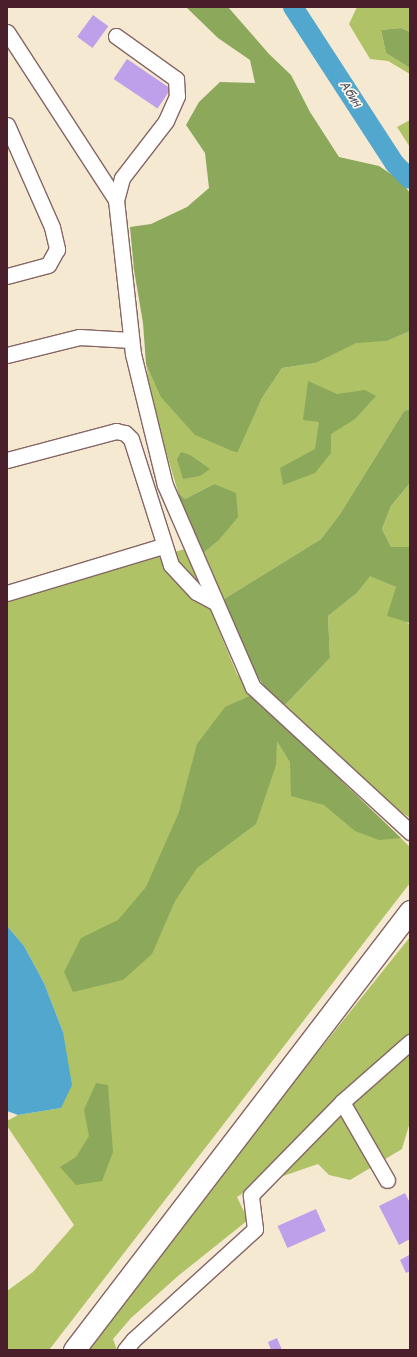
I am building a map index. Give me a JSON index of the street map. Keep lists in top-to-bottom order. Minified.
{"water":["Абин"]}
